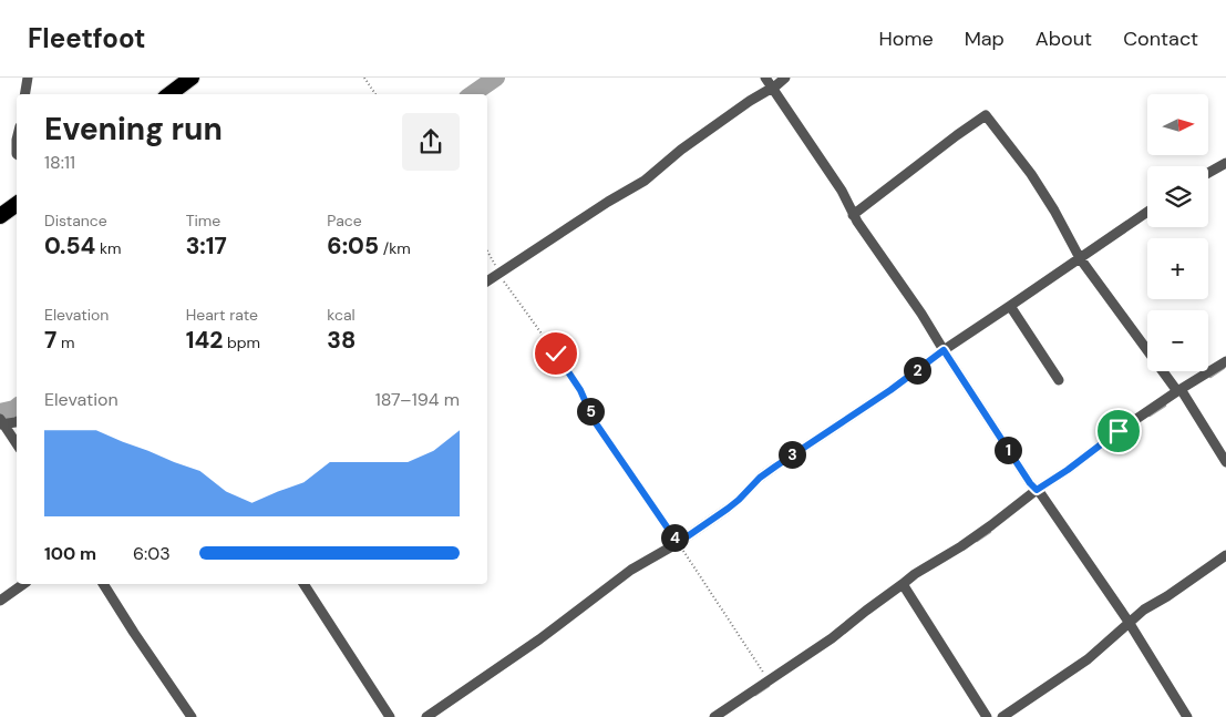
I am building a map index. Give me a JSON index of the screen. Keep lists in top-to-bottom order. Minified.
{"north":"right","page":{"header":"Fleetfoot","nav":["Home","Map","About","Contact"],"map_buttons":["+","−"],"heading":["Evening run","18:11"],"stats":[["Distance","0.54 km"],["Time","3:17"],["Pace","6:05 /km"],["Elevation","7 m"],["Heart rate","142 bpm"],["kcal","38"]],"pins":["2","5","1","3","4"],"chart":["Elevation","187–194 m"],"list":[{"name":"100 m","note":"6:03"}]}}
